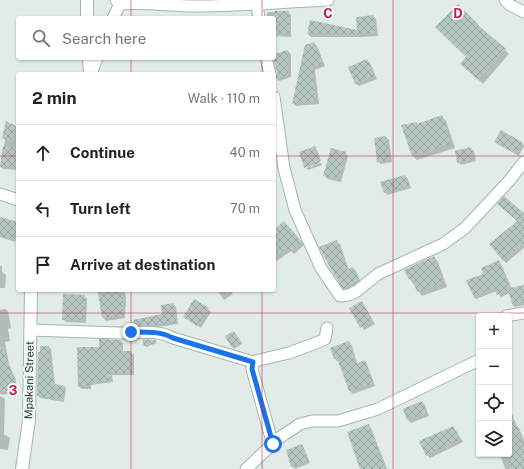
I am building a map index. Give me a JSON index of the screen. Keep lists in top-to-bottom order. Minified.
{"streets":{"street":["Mpakani Street"]},"page":{"search":"Search here","heading":["2 min","Walk · 110 m"],"list":[["Continue","40 m"],["Turn left","70 m"],"Arrive at destination"],"map_buttons":["+","−"]},"grid":{"columns":["C","D"],"rows":["3"]}}
